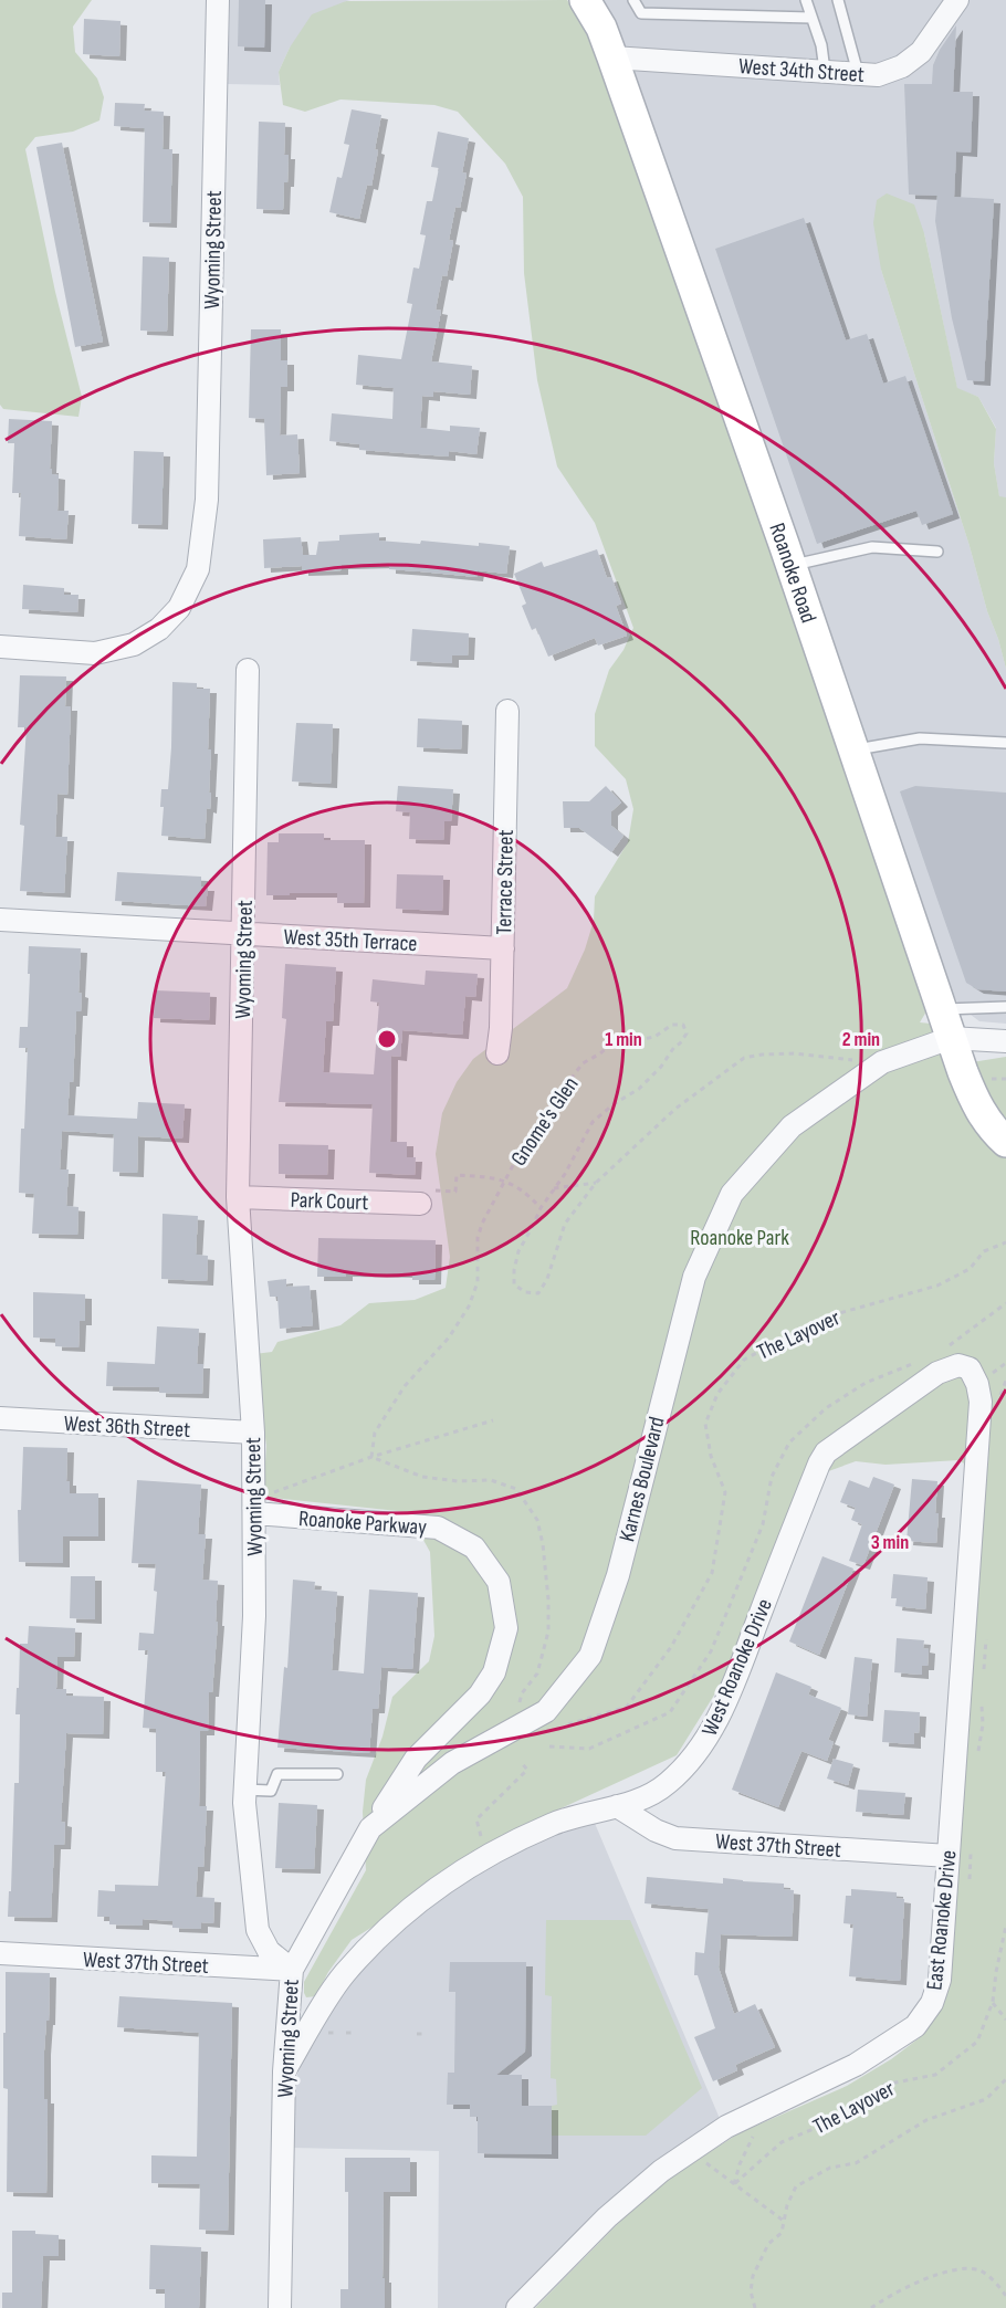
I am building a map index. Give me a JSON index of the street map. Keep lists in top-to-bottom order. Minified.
{"streets":{"street":["West 34th Street","Wyoming Street","Roanoke Road","Terrace Street","West 35th Terrace","Park Court","West 36th Street","Karnes Boulevard","Roanoke Parkway","West Roanoke Drive","West 37th Street","East Roanoke Drive"],"path":["Gnome's Glen","The Layover"]},"crossings":[["West 34th Street","Roanoke Road"],["Wyoming Street","West 35th Terrace"],["Wyoming Street","Park Court"],["Wyoming Street","West 36th Street"],["Wyoming Street","Karnes Boulevard"],["Wyoming Street","Roanoke Parkway"],["Wyoming Street","West Roanoke Drive"],["Wyoming Street","West 37th Street"],["Roanoke Road","Karnes Boulevard"],["Terrace Street","West 35th Terrace"],["Gnome's Glen","Karnes Boulevard"],["Karnes Boulevard","Roanoke Parkway"],["Karnes Boulevard","West 37th Street"],["West Roanoke Drive","West 37th Street"],["West Roanoke Drive","East Roanoke Drive"],["West 37th Street","East Roanoke Drive"]],"parks":["Roanoke Park"],"rings":["1 min","2 min","3 min"]}
